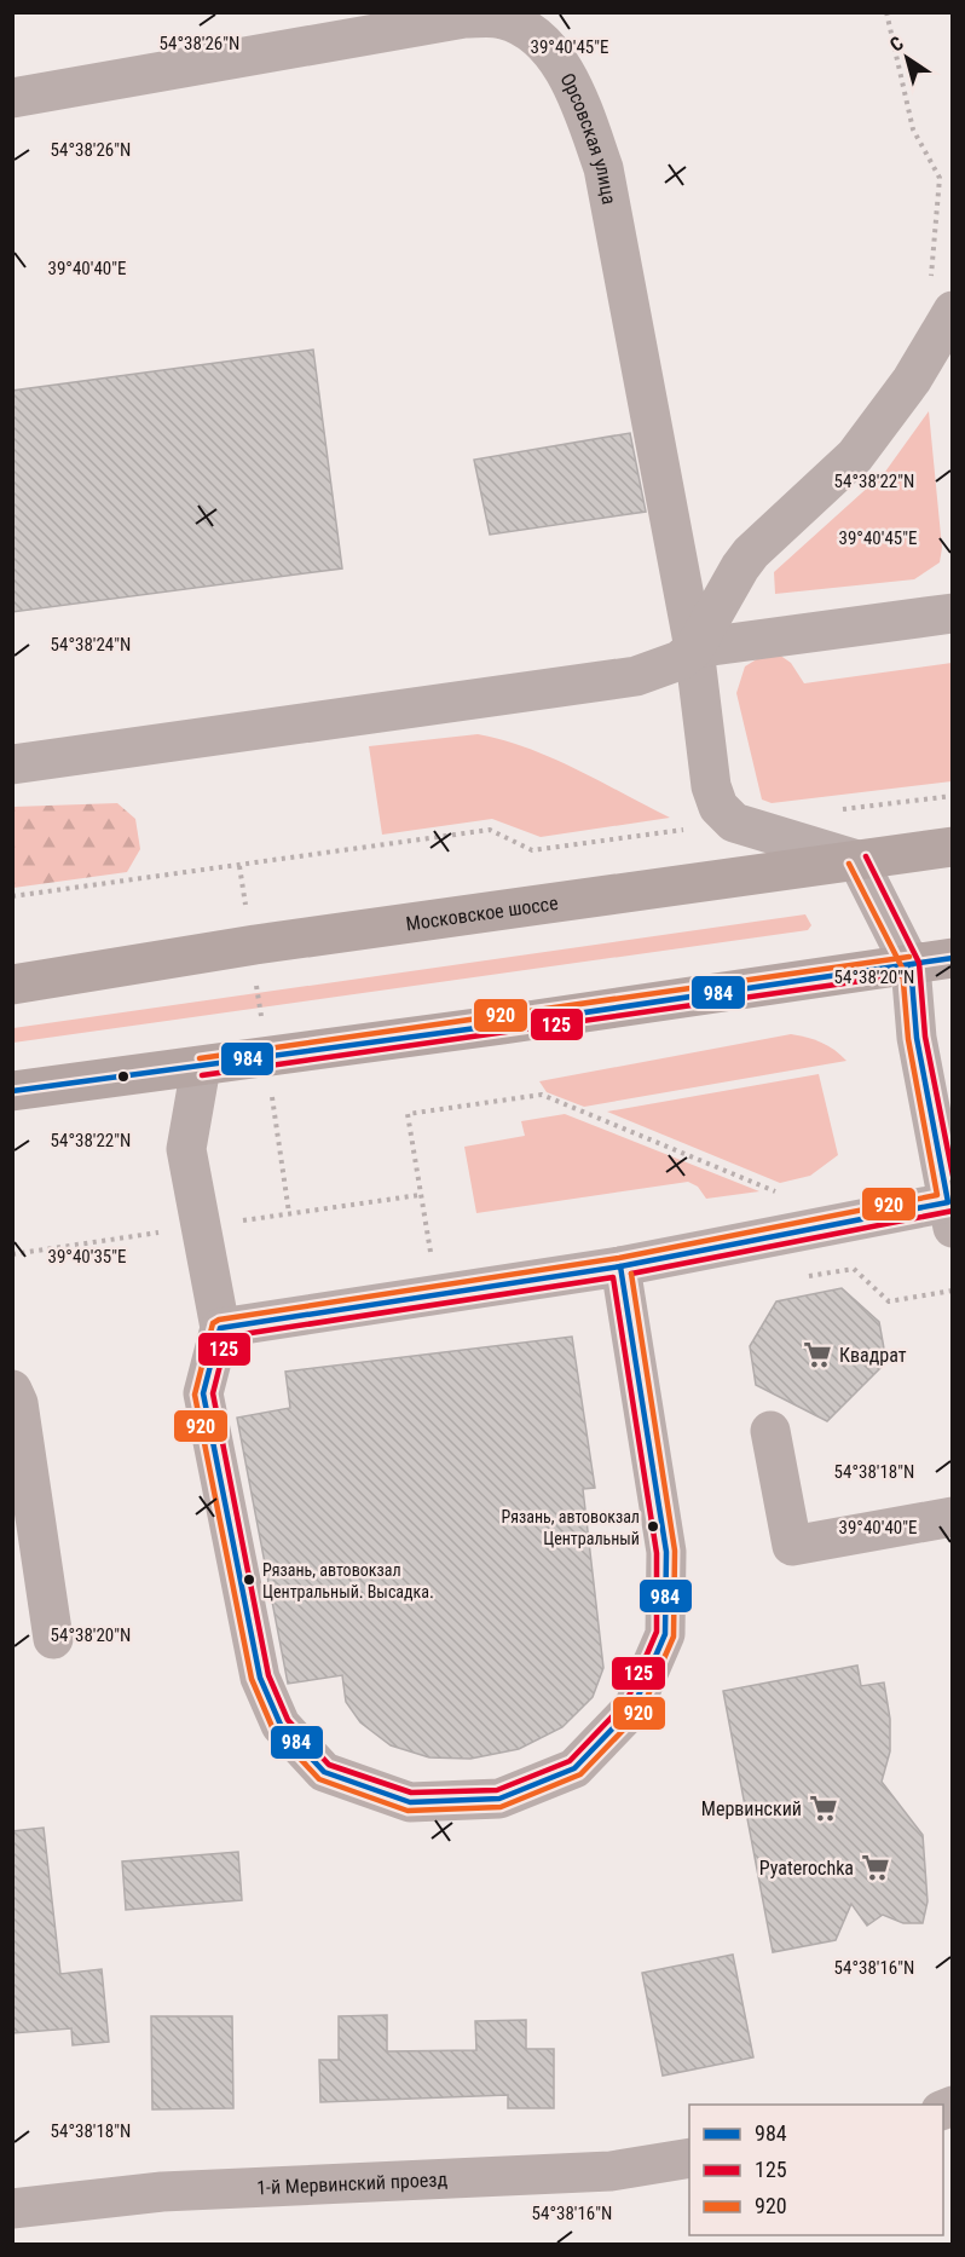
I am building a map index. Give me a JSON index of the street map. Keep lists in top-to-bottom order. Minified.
{"streets":{"main road":["Московское шоссе"],"street":["Орсовская улица","1-й Мервинский проезд"]},"places":{"supermarket":["Квадрат","Мервинский","Pyaterochka"],"other":["Рязань, автовокзал Центральный","Рязань, автовокзал Центральный. Высадка."]},"lines":["transit line 125","transit line 920","transit line 984"],"legend":["984","125","920"],"north":"top left","coordinates":["54°38'26\"N","39°40'45\"E","39°40'40\"E","54°38'22\"N","54°38'24\"N","54°38'20\"N","39°40'35\"E","54°38'18\"N","54°38'16\"N"]}
